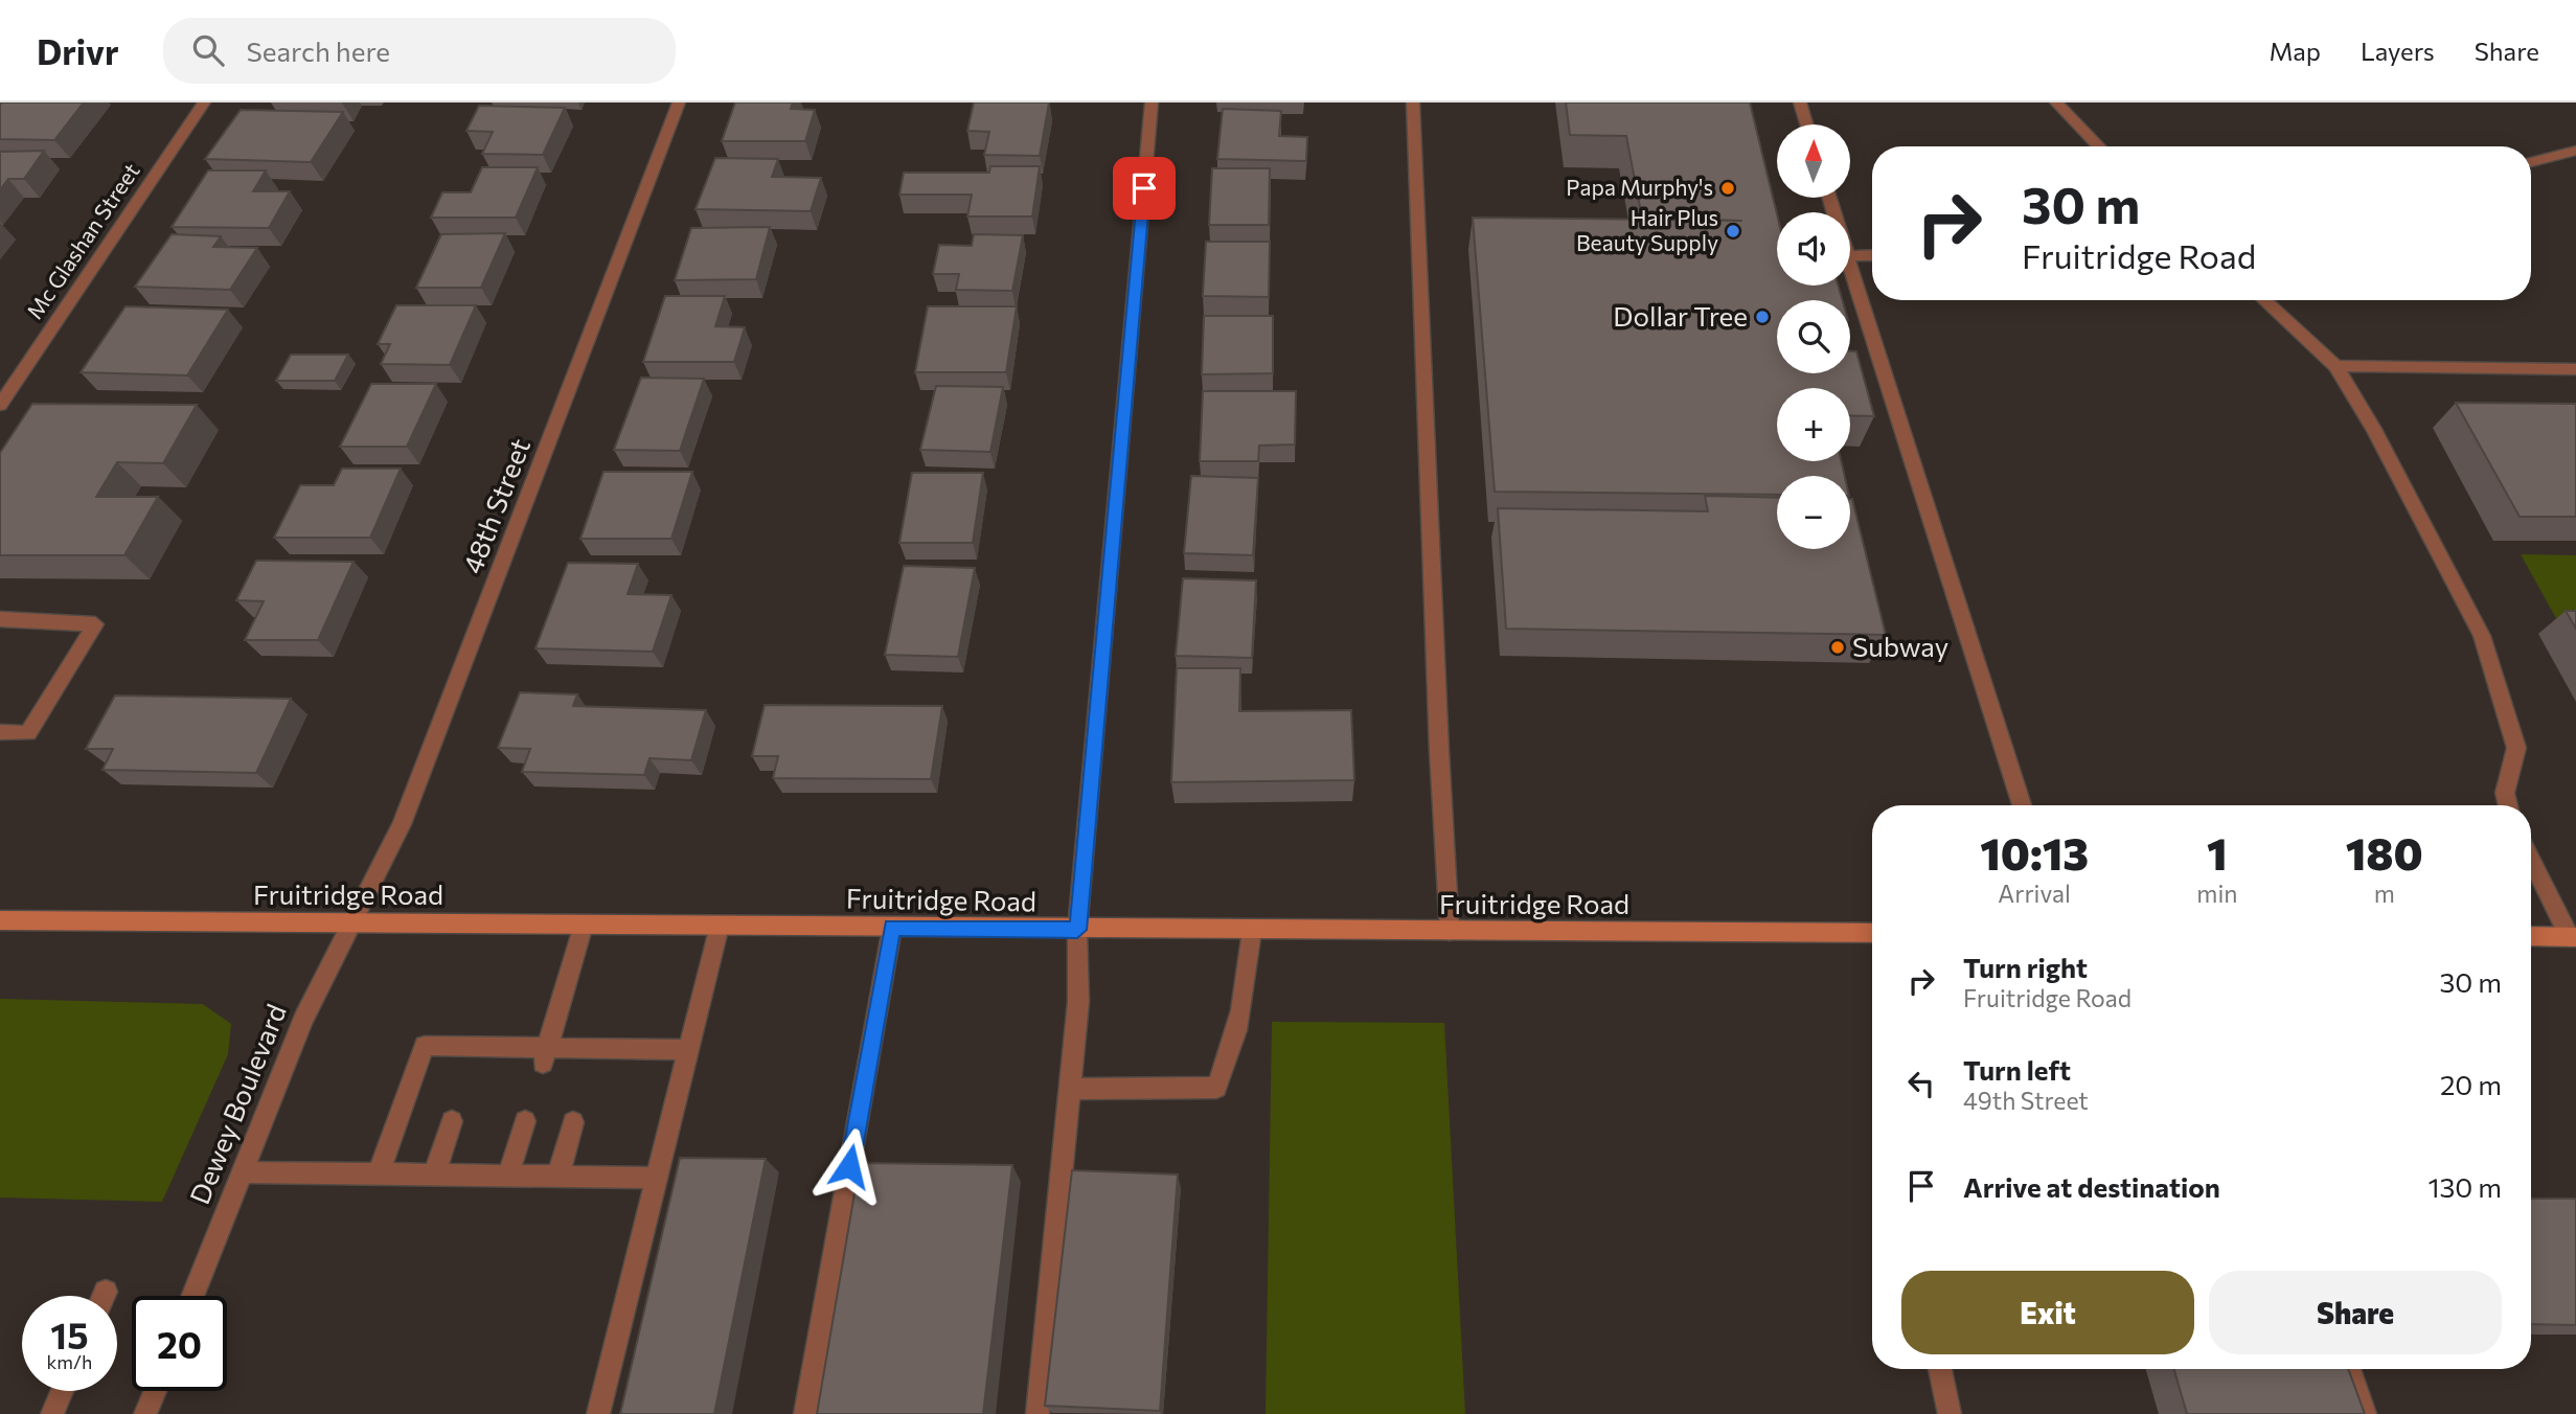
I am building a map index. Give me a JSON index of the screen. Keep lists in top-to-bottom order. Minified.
{"streets":{"main road":["Fruitridge Road"],"street":["Mc Glashan Street","48th Street","Dewey Boulevard"]},"crossings":[["48th Street","Fruitridge Road"],["48th Street","Dewey Boulevard"],["Fruitridge Road","Dewey Boulevard"]],"places":["Papa Murphy's","Hair Plus Beauty Supply","Dollar Tree","Subway"],"north":"top","page":{"header":"Drivr","search":"Search here","nav":["Map","Layers","Share"],"map_buttons":["+","−"],"turn":["30 m","Fruitridge Road"],"eta":["10:13","Arrival","1","min","180","m"],"list":[{"name":"Turn right","note":"Fruitridge Road","value":"30 m"},{"name":"Turn left","note":"49th Street","value":"20 m"},{"name":"Arrive at destination","value":"130 m"}],"buttons":["Exit","Share"],"speed":"15 km/h","limit":"20"}}
